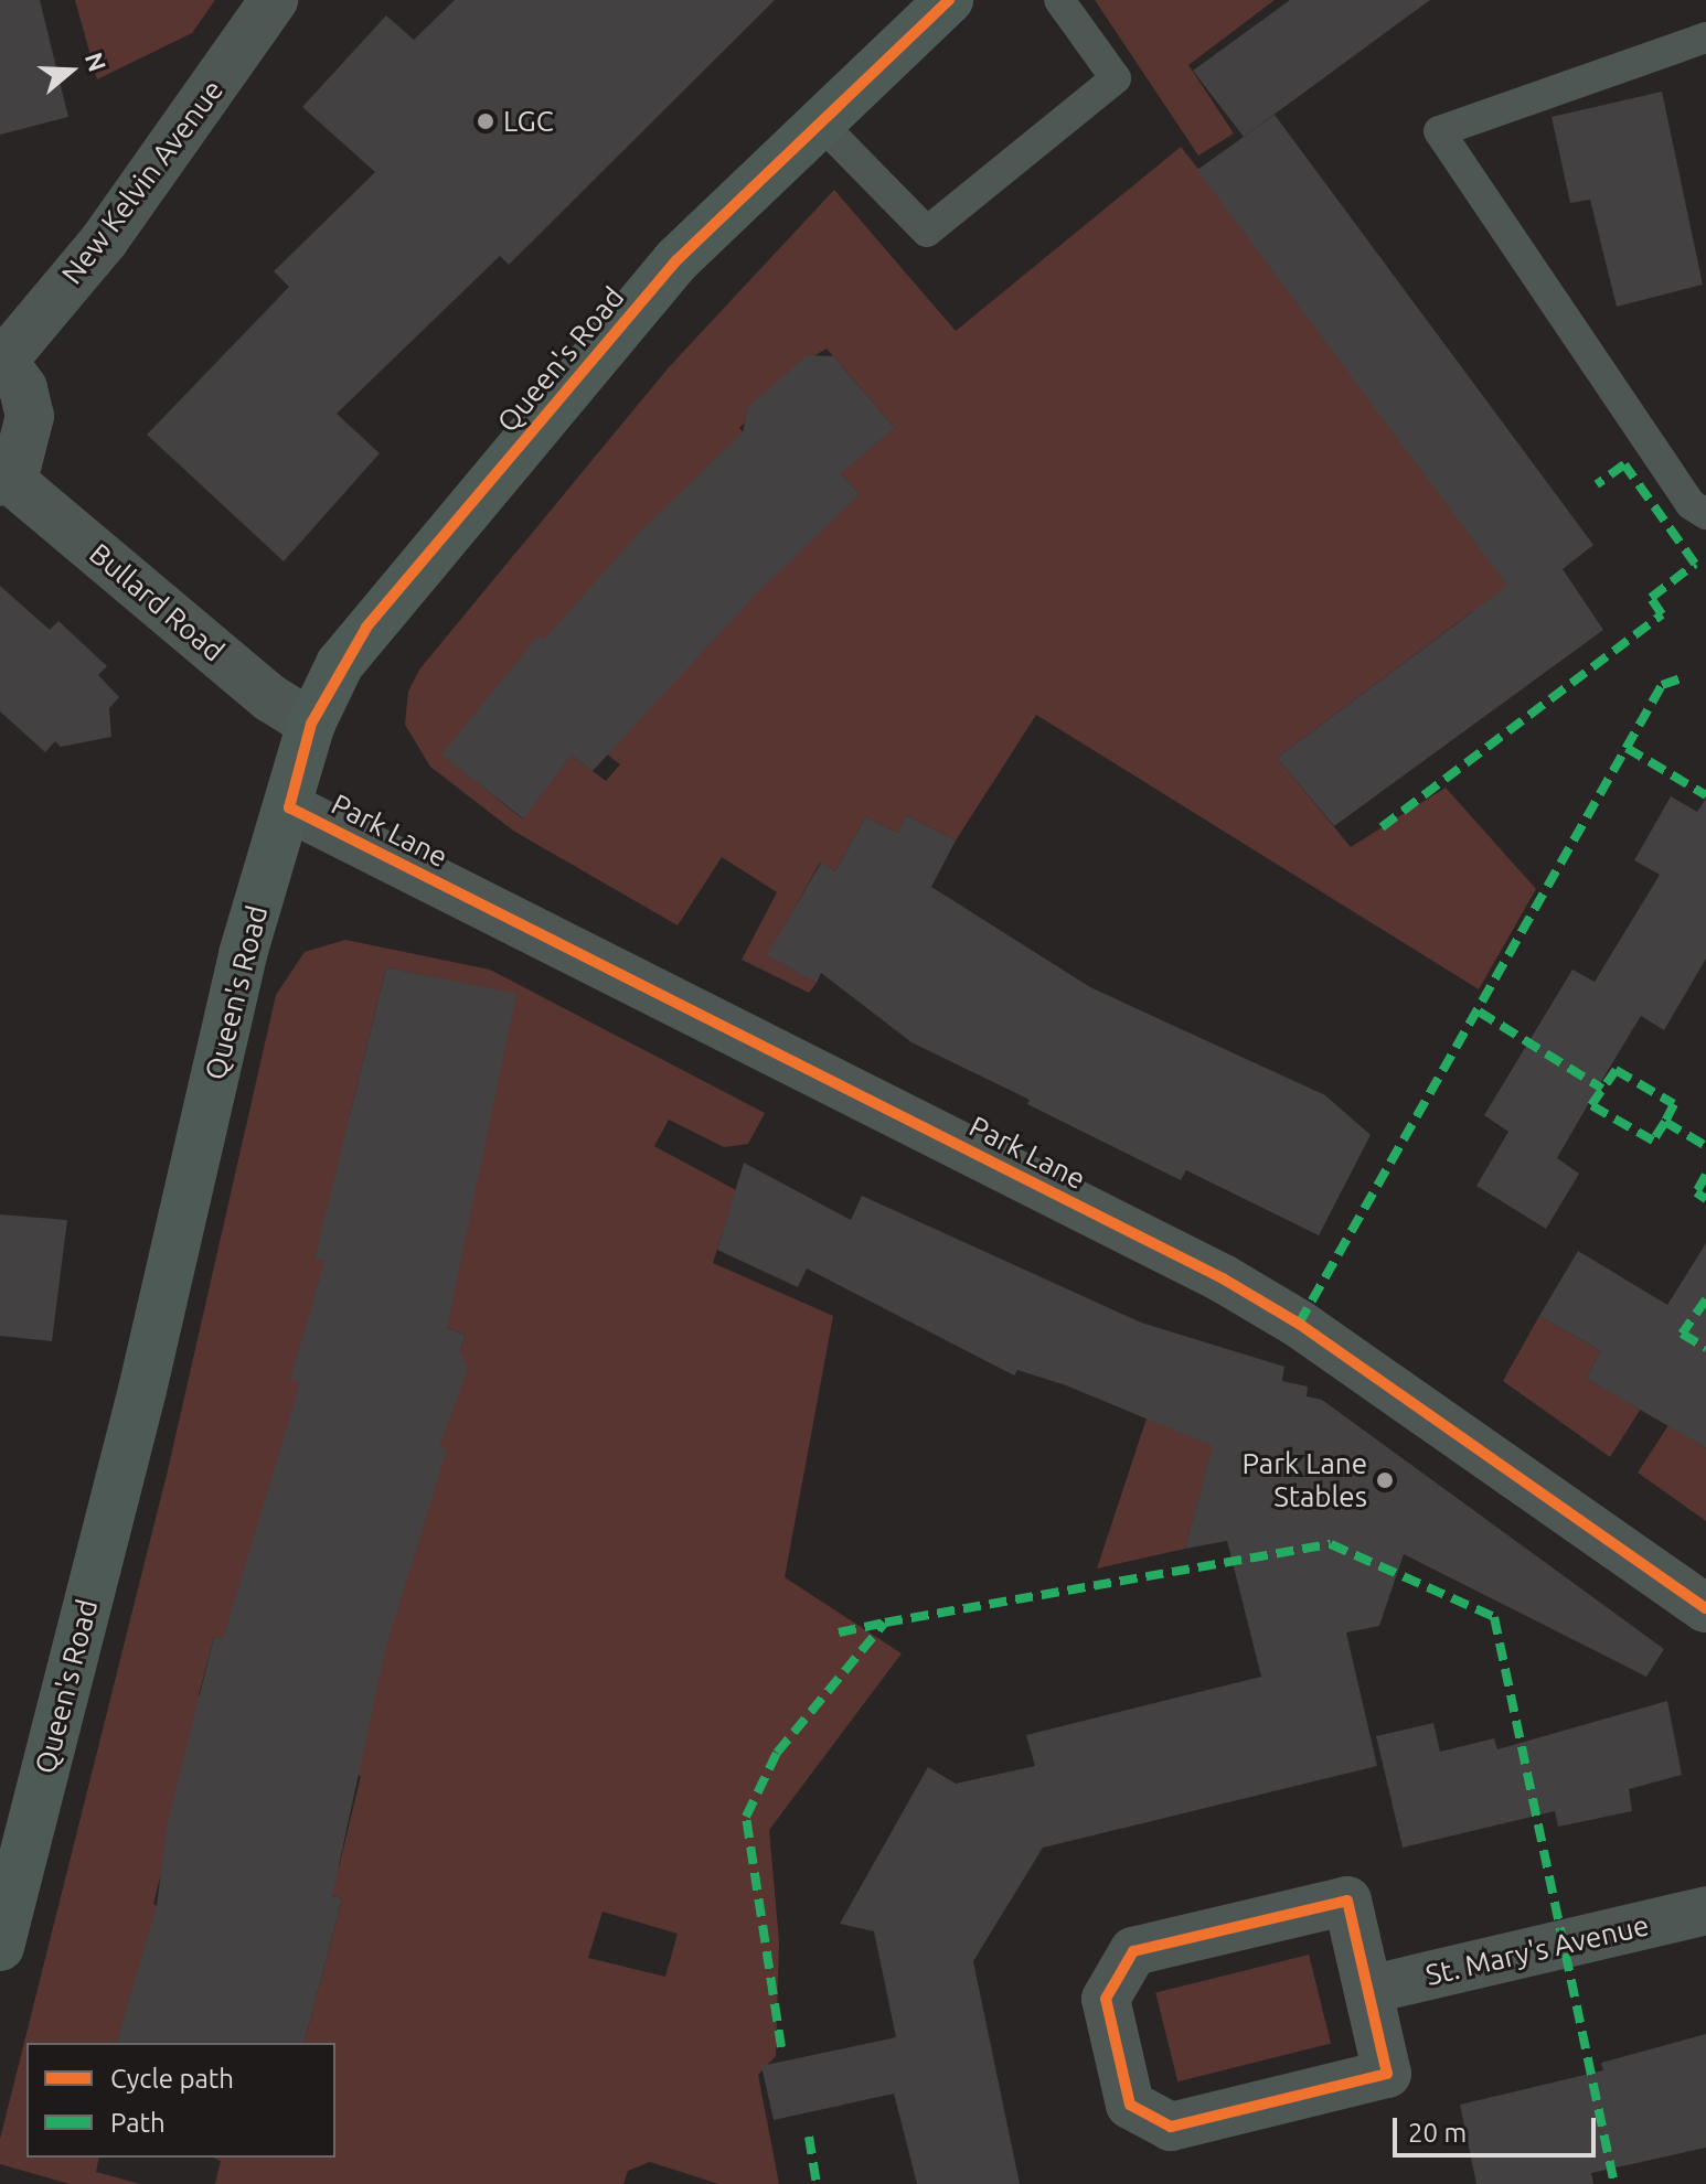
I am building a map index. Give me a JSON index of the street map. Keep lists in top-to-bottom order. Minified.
{"streets":{"main road":["Queen's Road"],"street":["New Kelvin Avenue","Bullard Road","Park Lane","St. Mary's Avenue"]},"crossings":[["Queen's Road","Bullard Road"],["Queen's Road","Park Lane"]],"places":["LGC","Park Lane Stables"],"legend":["Cycle path","Path"],"scale_bar":"20 m","north":"right"}
